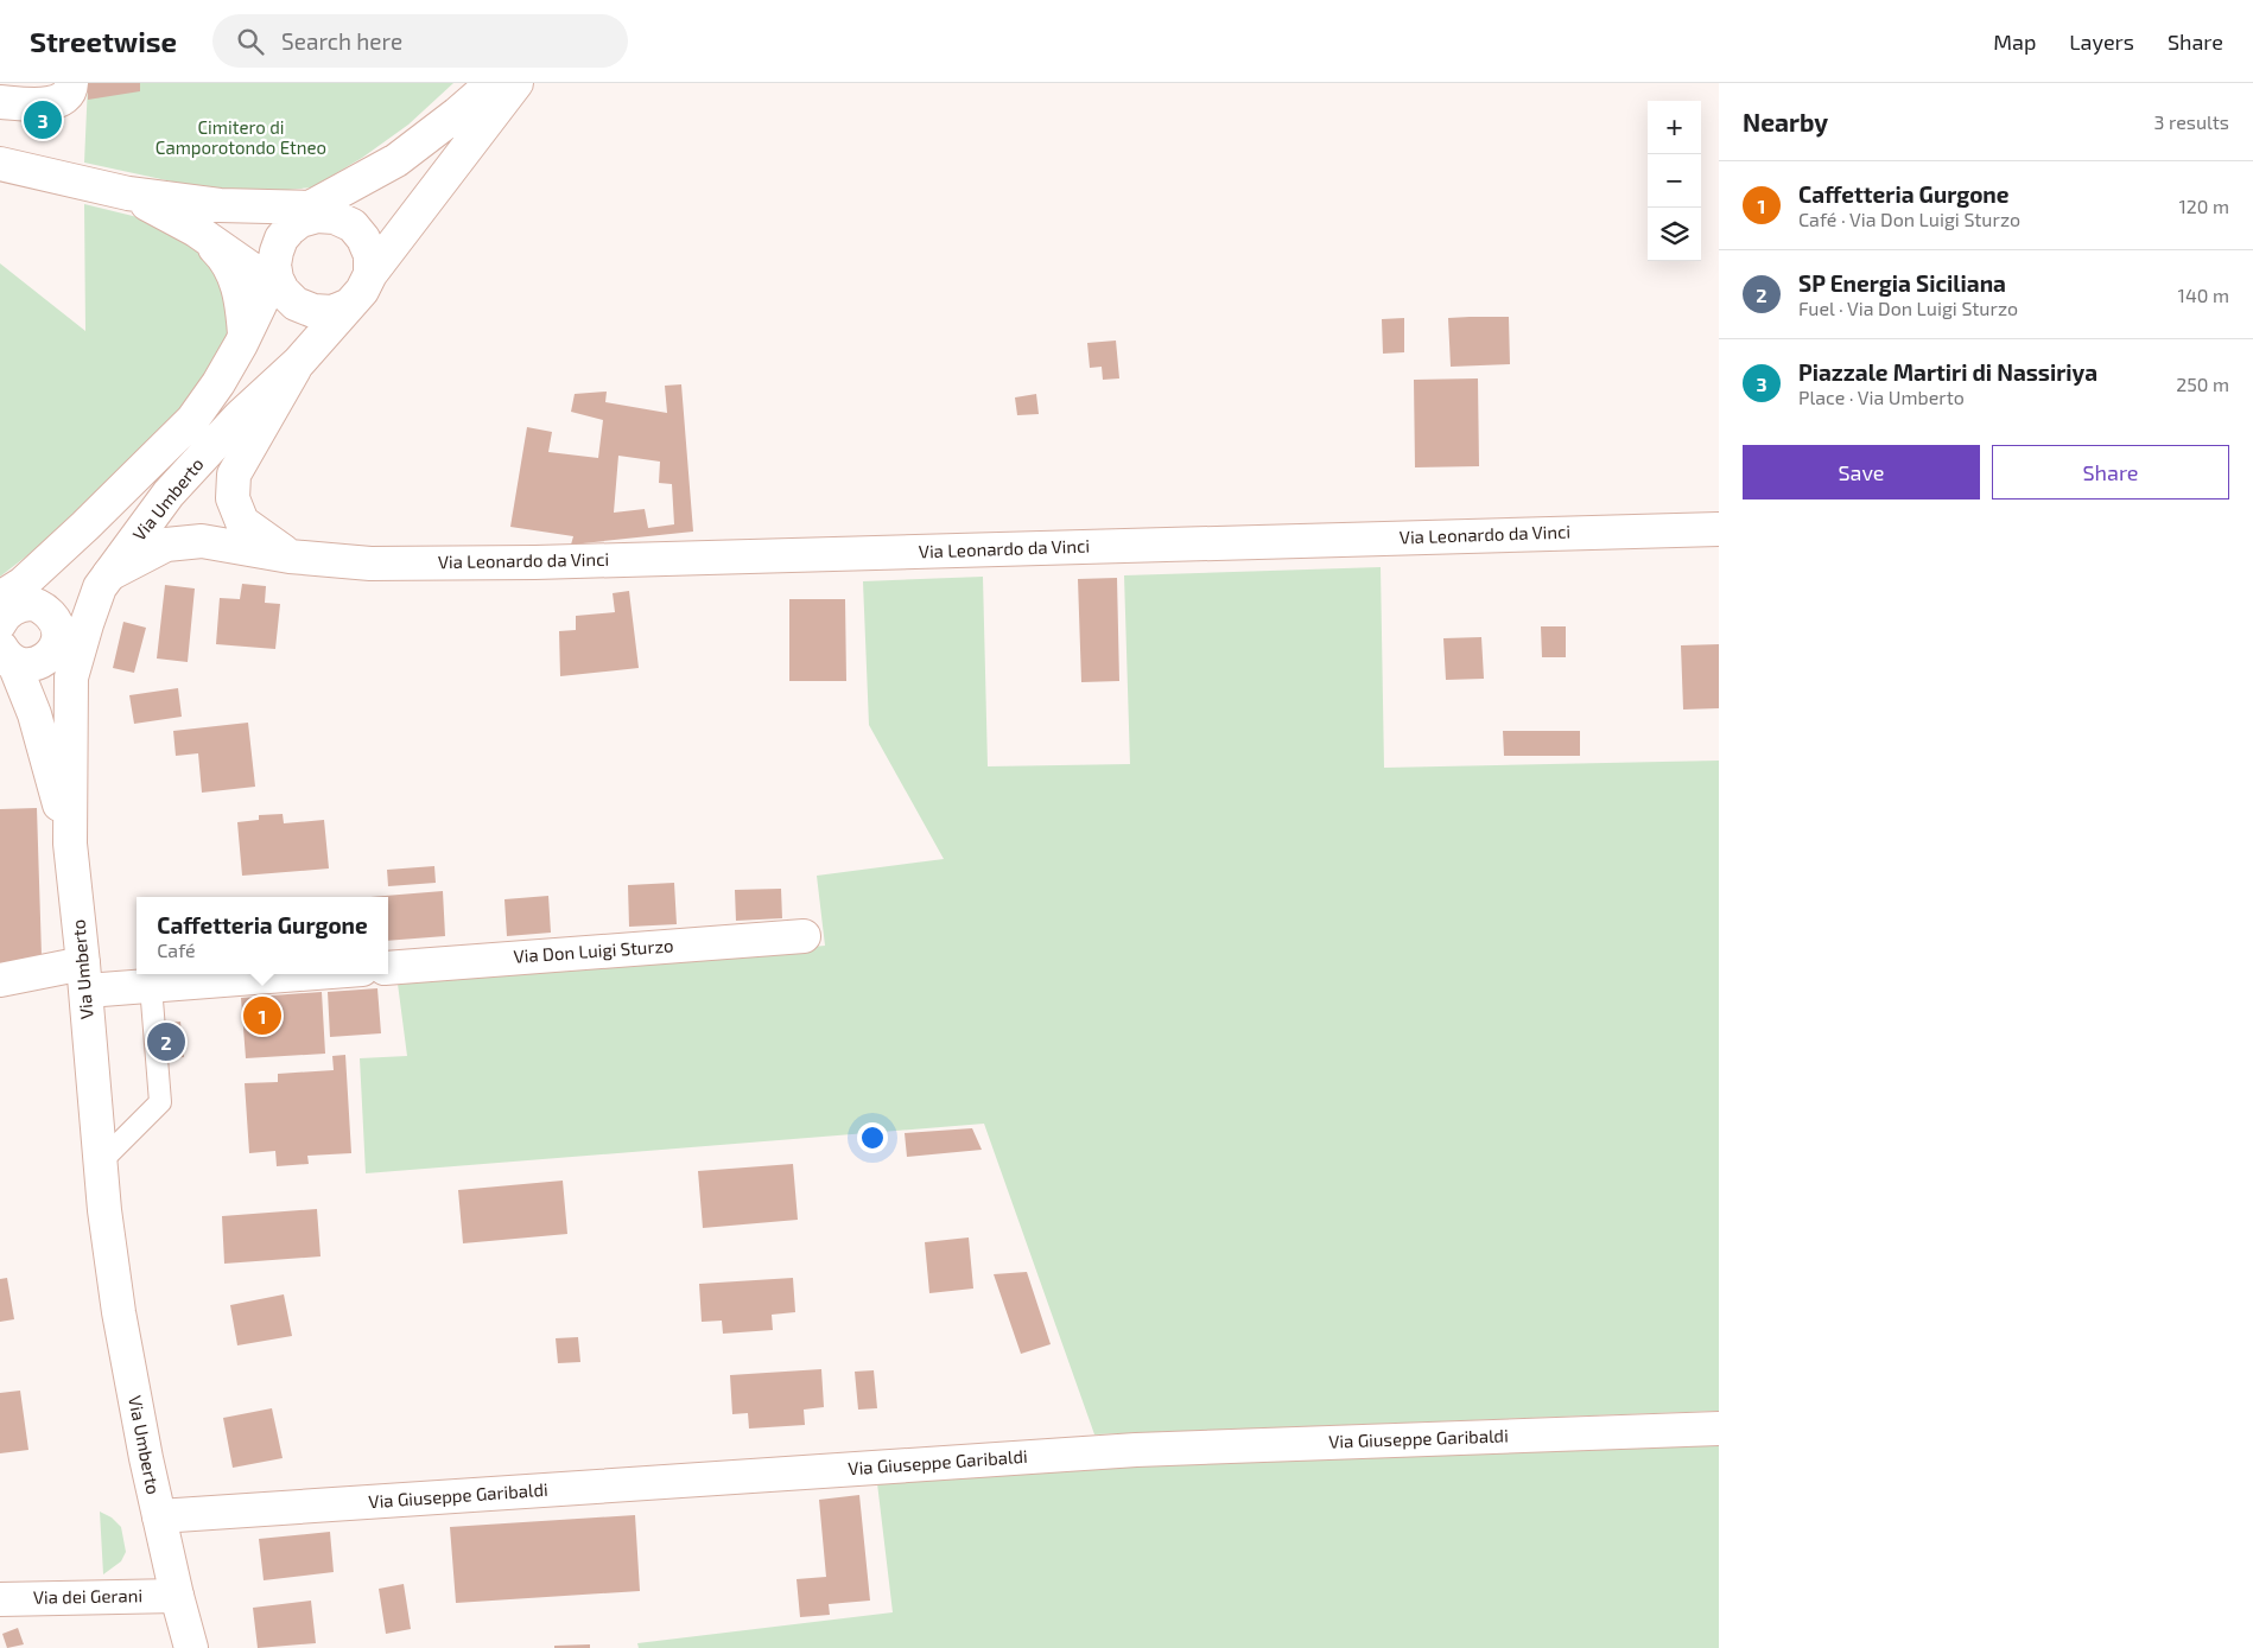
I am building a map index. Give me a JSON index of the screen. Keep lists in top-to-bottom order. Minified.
{"streets":{"street":["Via Umberto","Via Leonardo da Vinci","Via Don Luigi Sturzo","Via Giuseppe Garibaldi","Via dei Gerani"]},"crossings":[["Via Umberto","Via Leonardo da Vinci"],["Via Umberto","Via Giuseppe Garibaldi"],["Via Umberto","Via dei Gerani"]],"parks":["Cimitero di Camporotondo Etneo"],"page":{"header":"Streetwise","search":"Search here","nav":["Map","Layers","Share"],"heading":["Nearby","3 results"],"pins":["3","1","2"],"map_buttons":["+","−"],"list":[{"mark":"1","name":"Caffetteria Gurgone","note":"Café · Via Don Luigi Sturzo","value":"120 m"},{"mark":"2","name":"SP Energia Siciliana","note":"Fuel · Via Don Luigi Sturzo","value":"140 m"},{"mark":"3","name":"Piazzale Martiri di Nassiriya","note":"Place · Via Umberto","value":"250 m"}],"buttons":["Save","Share"],"popup":["Caffetteria Gurgone","Café"]}}
